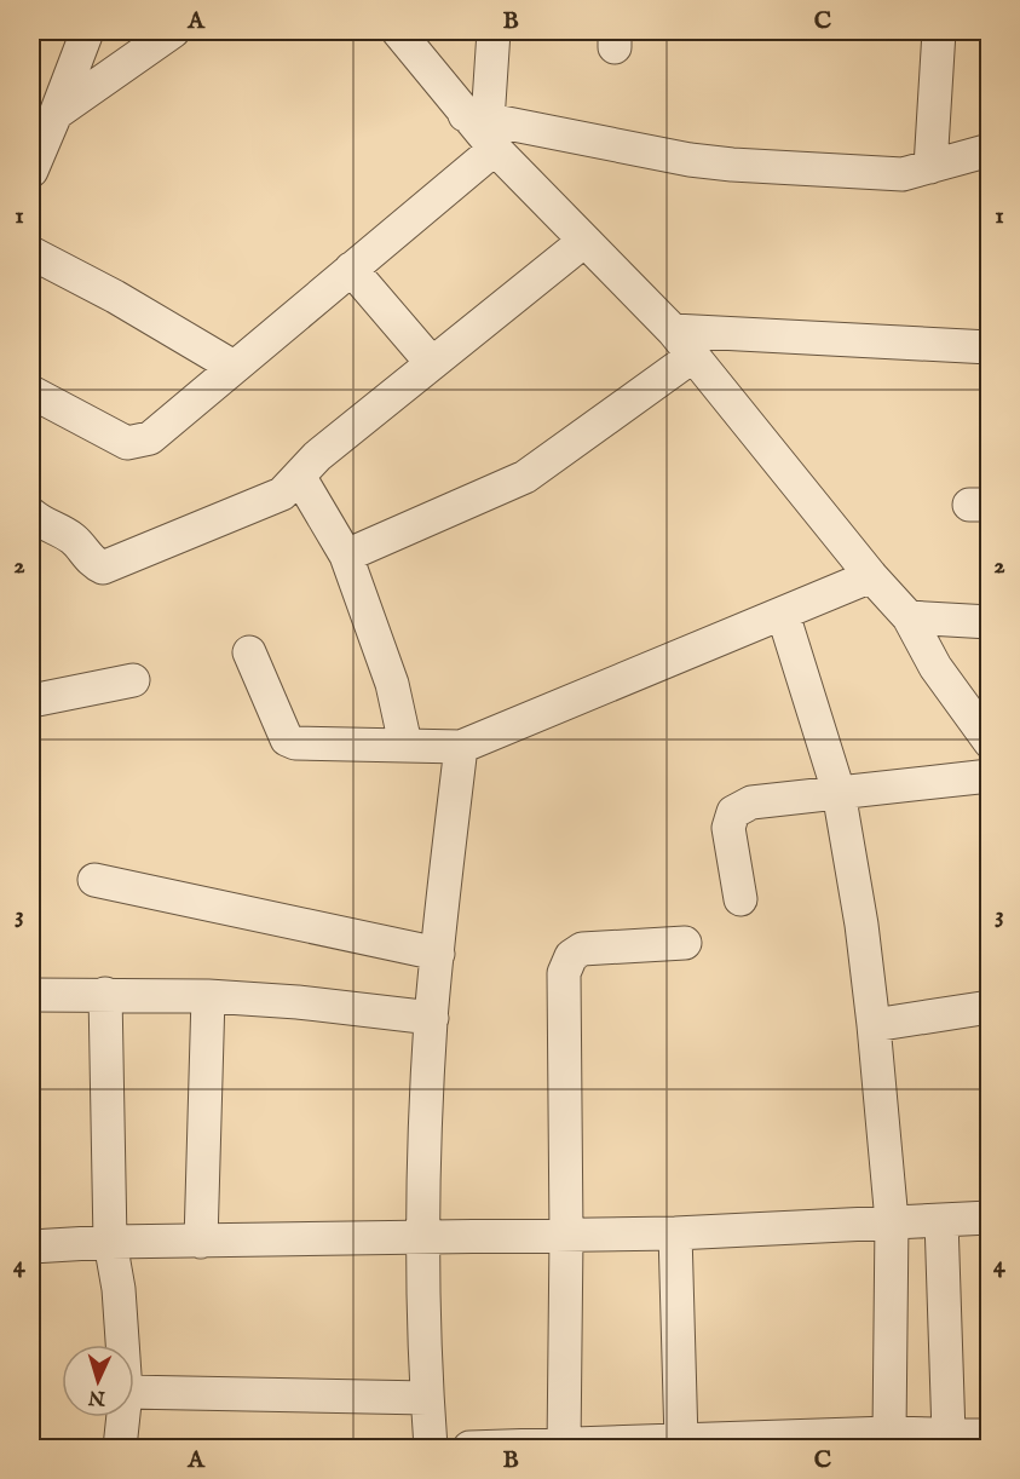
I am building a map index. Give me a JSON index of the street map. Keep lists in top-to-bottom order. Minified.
{"north":"bottom","grid":{"columns":["A","B","C"],"rows":["1","2","3","4"]}}
